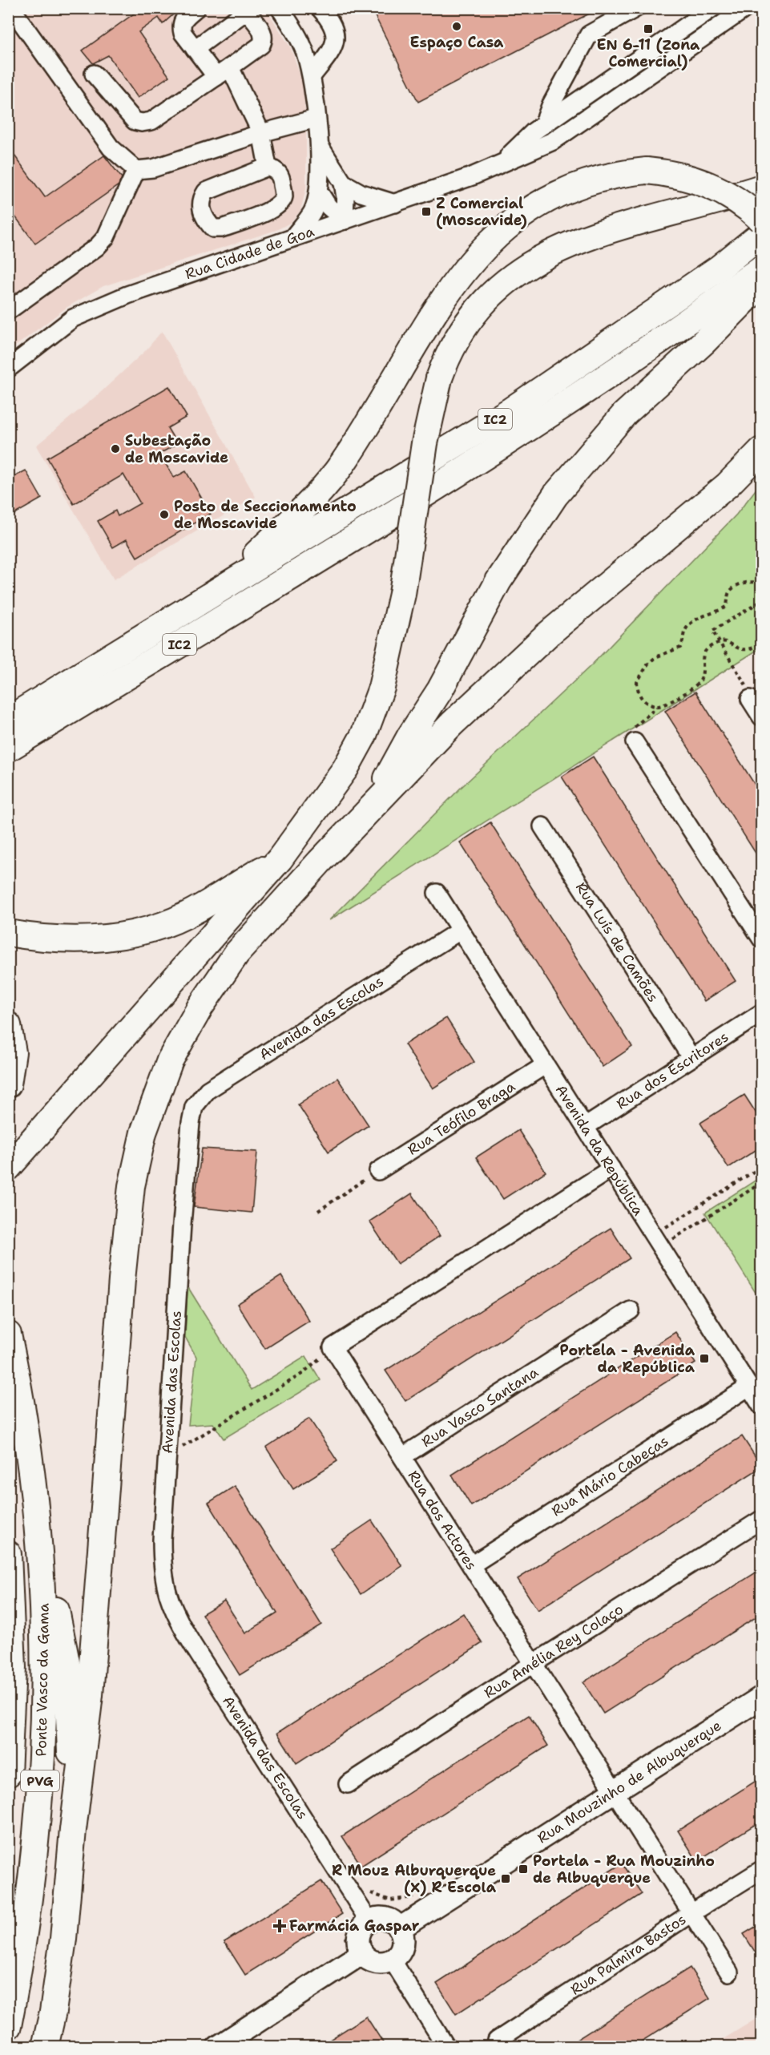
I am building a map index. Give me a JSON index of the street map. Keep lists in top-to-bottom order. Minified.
{"streets":{"highway":["IC2","Ponte Vasco da Gama","PVG"],"main road":["Rua Mouzinho de Albuquerque"],"street":["Rua Cidade de Goa","Rua Luís de Camões","Avenida das Escolas","Rua dos Escritores","Rua Teófilo Braga","Avenida da República","Rua Vasco Santana","Rua Mário Cabeças","Rua dos Actores","Rua Amélia Rey Colaço","Rua Palmira Bastos"]},"crossings":[["Rua Luís de Camões","Rua dos Escritores"],["Avenida das Escolas","Avenida da República"],["Avenida das Escolas","Rua Mouzinho de Albuquerque"],["Rua dos Escritores","Avenida da República"],["Rua Teófilo Braga","Avenida da República"],["Avenida da República","Rua Mário Cabeças"],["Rua Vasco Santana","Rua dos Actores"],["Rua Mário Cabeças","Rua dos Actores"],["Rua dos Actores","Rua Amélia Rey Colaço"],["Rua dos Actores","Rua Mouzinho de Albuquerque"],["Rua dos Actores","Rua Palmira Bastos"]],"places":{"other":["Espaço Casa","Subestação de Moscavide","Posto de Seccionamento de Moscavide"],"transit":["EN 6-11 (Zona Comercial)","Z Comercial (Moscavide)","Portela - Avenida da República","Portela - Rua Mouzinho de Albuquerque","R Mouz Alburquerque (X) R Escola"],"health":["Farmácia Gaspar"]}}
